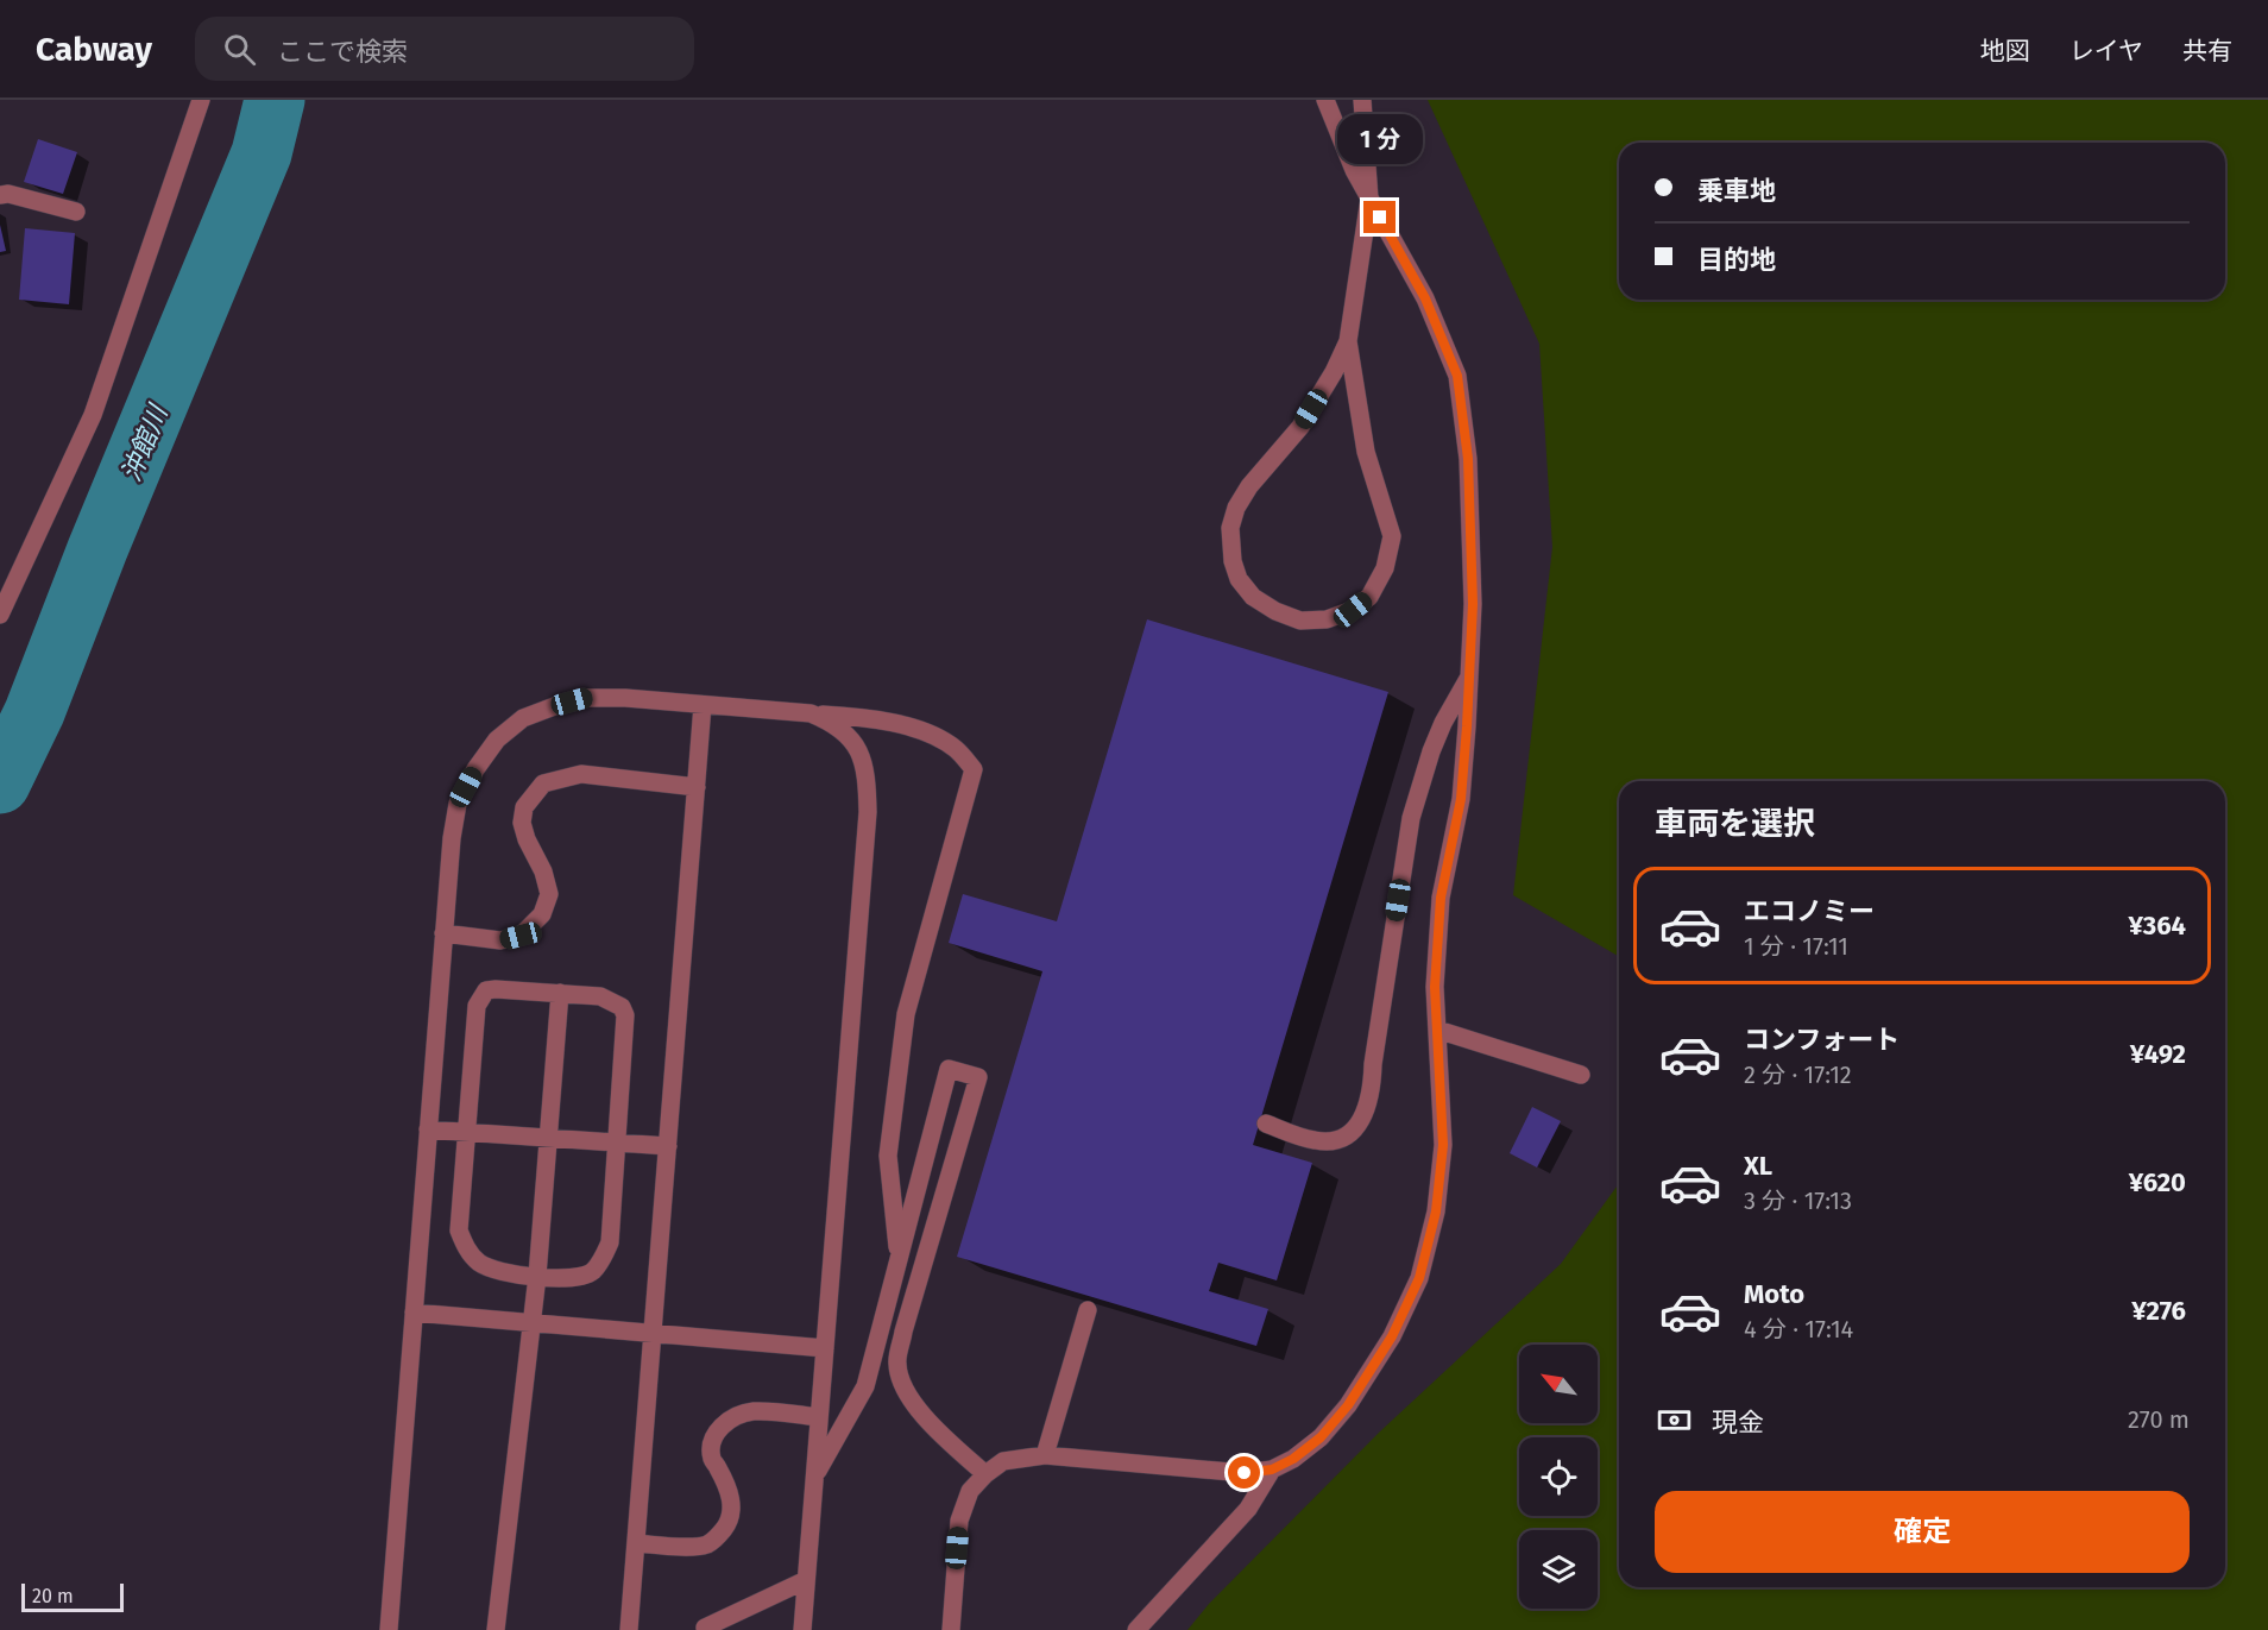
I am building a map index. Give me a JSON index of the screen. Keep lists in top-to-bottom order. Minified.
{"water":["沖館川"],"scale_bar":"20 m","north":"top left","page":{"header":"Cabway","search":"ここで検索","nav":["地図","レイヤ","共有"],"bubble":"1 分","banner":["乗車地","目的地"],"heading":"車両を選択","list":[{"name":"エコノミー","note":"1 分 · 17:11","value":"¥364"},{"name":"コンフォート","note":"2 分 · 17:12","value":"¥492"},{"name":"XL","note":"3 分 · 17:13","value":"¥620"},{"name":"Moto","note":"4 分 · 17:14","value":"¥276"}],"pay":["現金","270 m"],"buttons":"確定","scale":"20 m"}}
